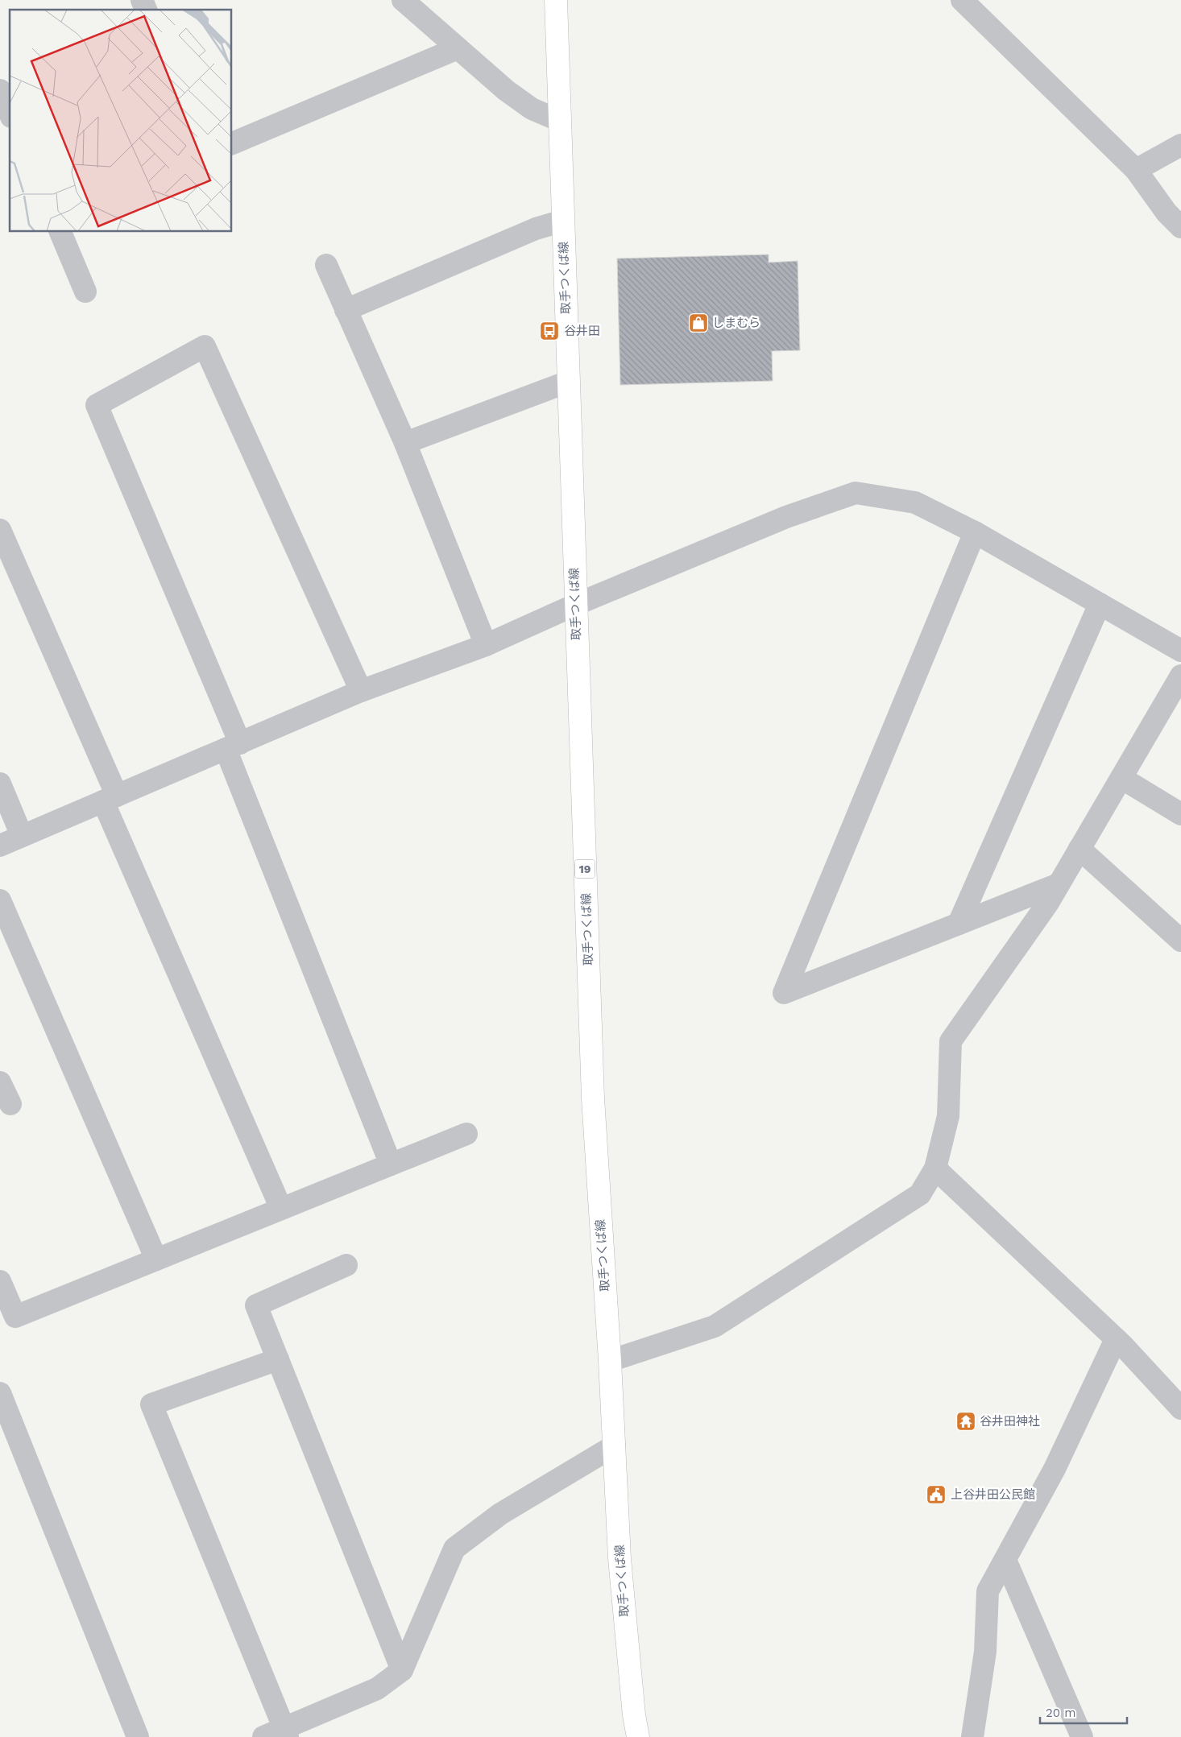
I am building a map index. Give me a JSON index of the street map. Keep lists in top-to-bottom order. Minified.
{"streets":{"main road":["取手つくば線","19"]},"places":{"shop":["しまむら"],"bus stop":["谷井田"],"temple":["谷井田神社"],"public building":["上谷井田公民館"]},"scale_bar":"20 m"}
